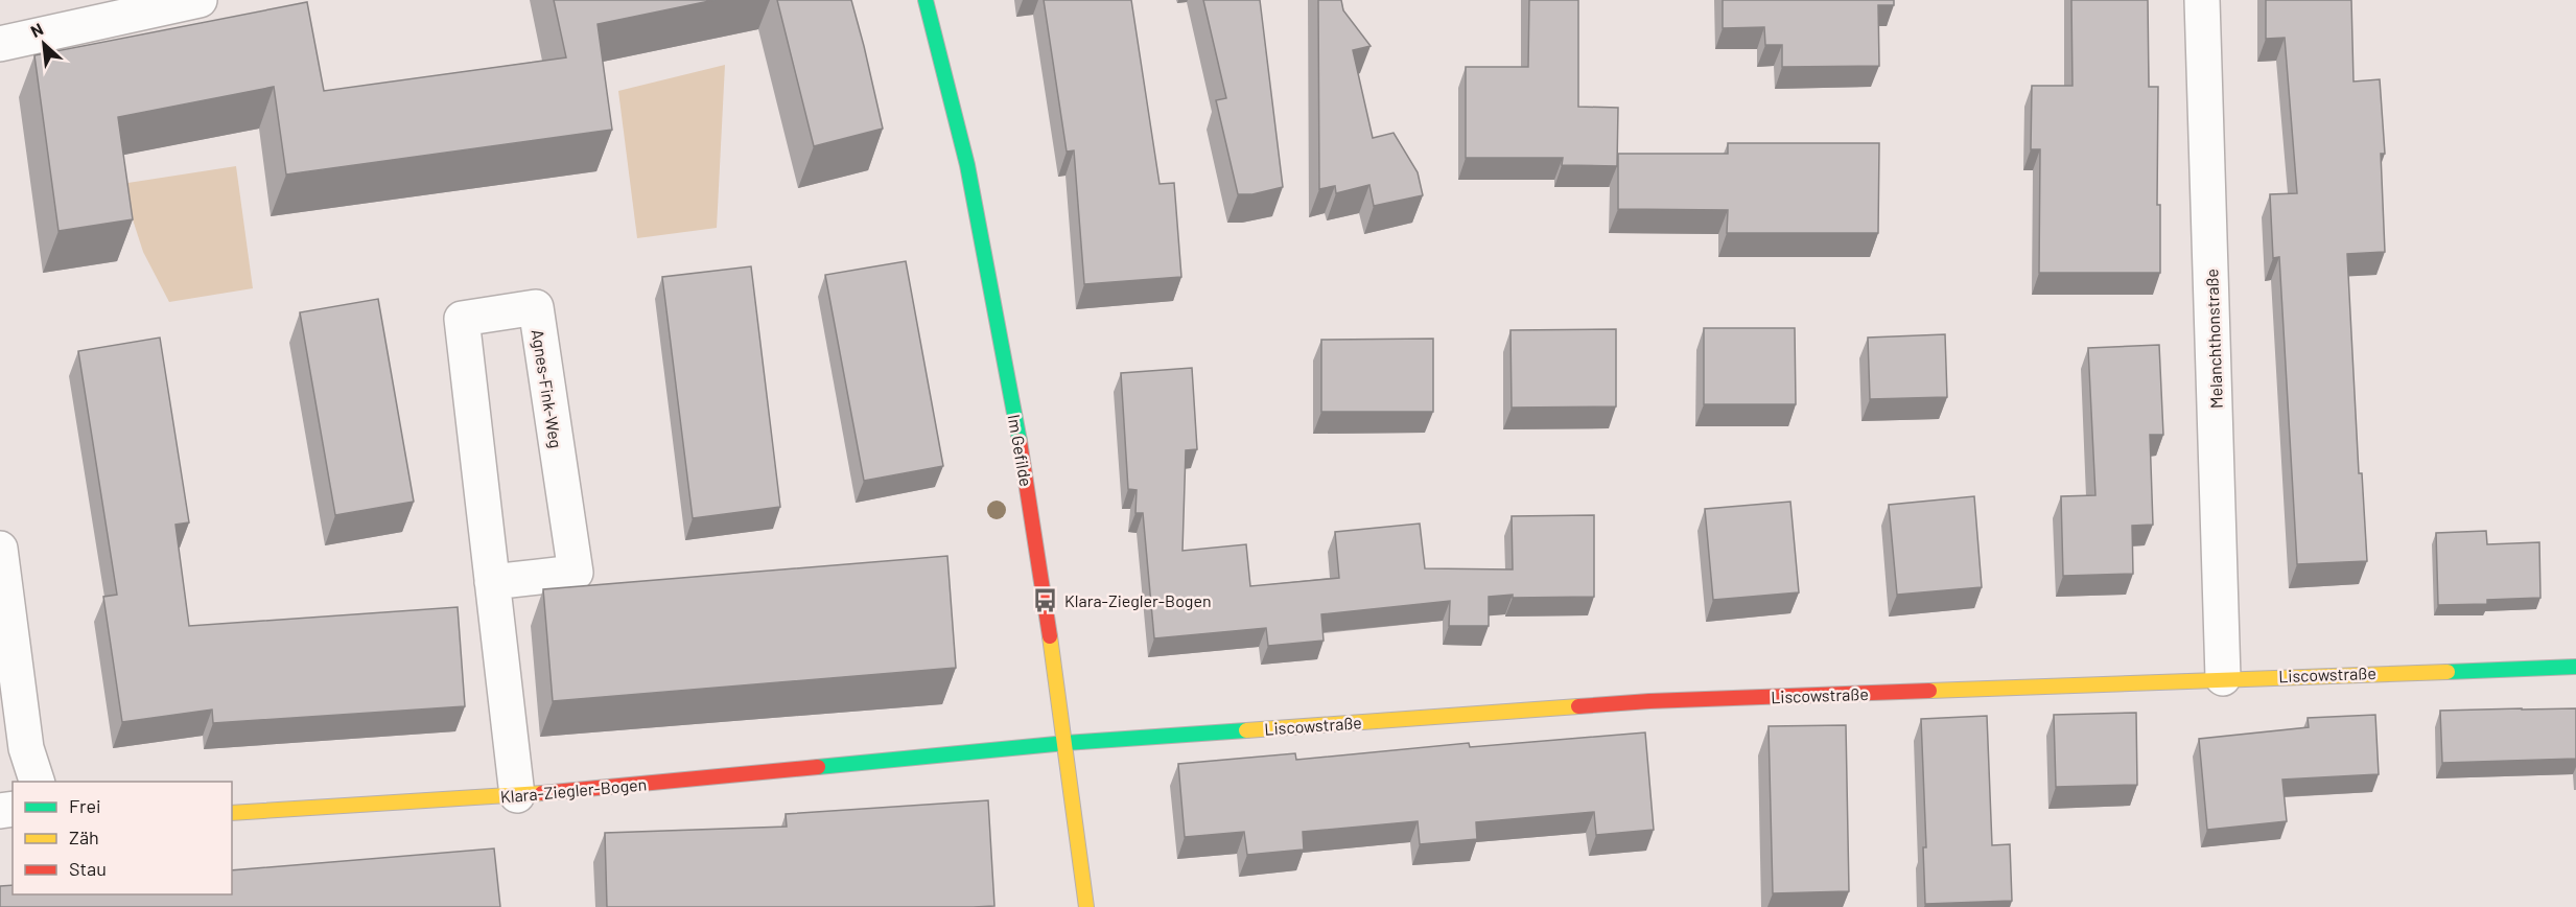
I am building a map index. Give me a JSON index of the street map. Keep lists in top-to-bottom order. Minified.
{"streets":{"street":["Melanchthonstraße","Agnes-Fink-Weg","Im Gefilde","Liscowstraße","Klara-Ziegler-Bogen"]},"crossings":[["Melanchthonstraße","Liscowstraße"],["Agnes-Fink-Weg","Klara-Ziegler-Bogen"],["Im Gefilde","Liscowstraße"],["Im Gefilde","Klara-Ziegler-Bogen"],["Liscowstraße","Klara-Ziegler-Bogen"]],"places":{"bus stop":["Klara-Ziegler-Bogen"]},"legend":["Frei","Zäh","Stau"],"north":"top left"}
